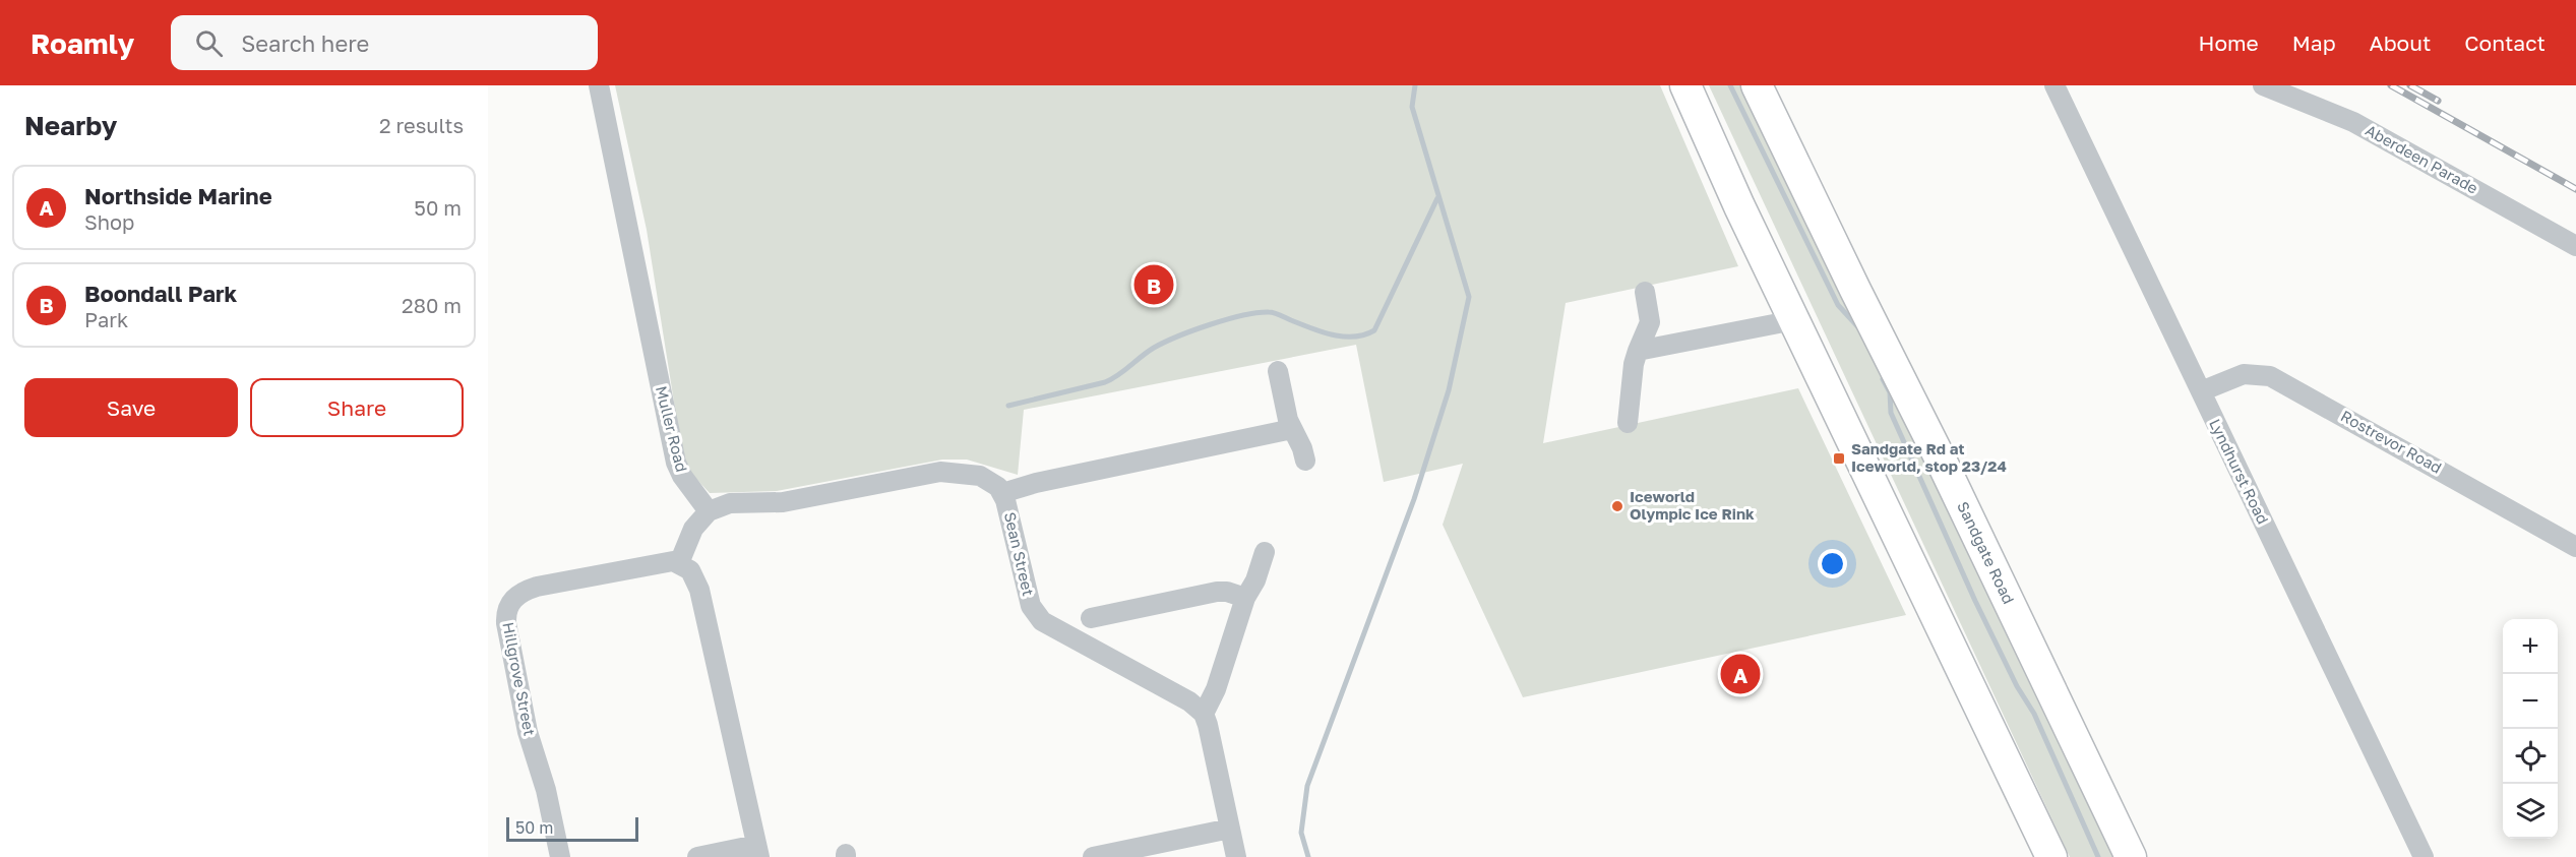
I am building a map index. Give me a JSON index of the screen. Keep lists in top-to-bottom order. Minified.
{"streets":{"highway":["Sandgate Road"],"street":["Aberdeen Parade","Muller Road","Rostrevor Road","Lyndhurst Road","Sean Street","Hillgrove Street"]},"crossings":[["Muller Road","Sean Street"],["Rostrevor Road","Lyndhurst Road"]],"places":{"transit":["Sandgate Rd at Iceworld, stop 23/24"],"other":["Iceworld Olympic Ice Rink"]},"scale_bar":"50 m","page":{"header":"Roamly","search":"Search here","nav":["Home","Map","About","Contact"],"heading":["Nearby","2 results"],"list":[{"mark":"A","name":"Northside Marine","note":"Shop","value":"50 m"},{"mark":"B","name":"Boondall Park","note":"Park","value":"280 m"}],"pins":["B","A"],"buttons":["Save","Share"],"map_buttons":["+","−"],"scale":"50 m"}}
